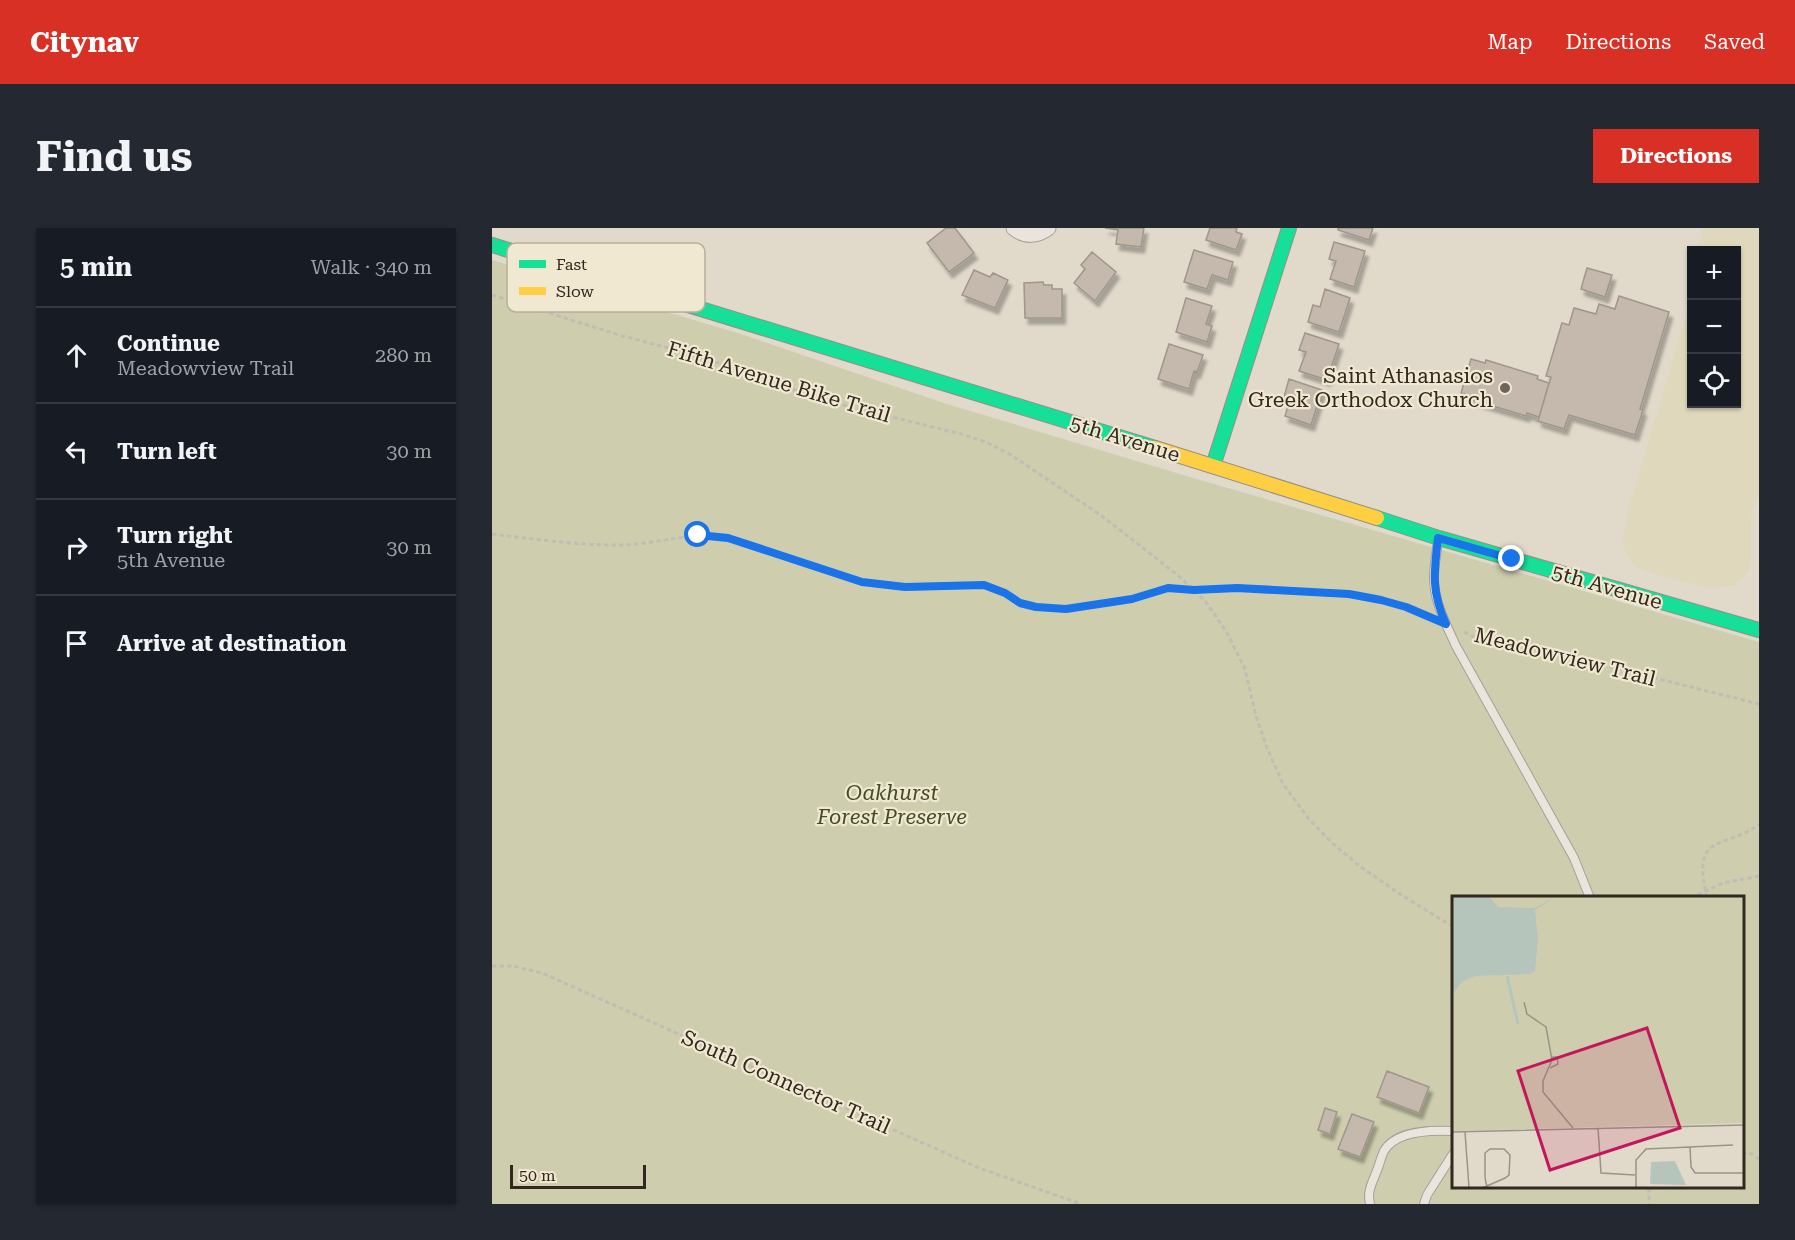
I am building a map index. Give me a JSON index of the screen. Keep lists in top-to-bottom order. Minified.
{"streets":{"street":["5th Avenue"],"path":["Fifth Avenue Bike Trail","Meadowview Trail","South Connector Trail"]},"crossings":[["Fifth Avenue Bike Trail","Meadowview Trail"]],"parks":["Oakhurst Forest Preserve"],"places":["Saint Athanasios Greek Orthodox Church"],"legend":["Fast","Slow"],"scale_bar":"50 m","page":{"header":"Citynav","nav":["Map","Directions","Saved"],"buttons":"Directions","title":"Find us","heading":["5 min","Walk · 340 m"],"map_buttons":["+","−"],"list":[["Continue","Meadowview Trail","280 m"],["Turn left","30 m"],["Turn right","5th Avenue","30 m"],"Arrive at destination"],"scale":"50 m"}}
